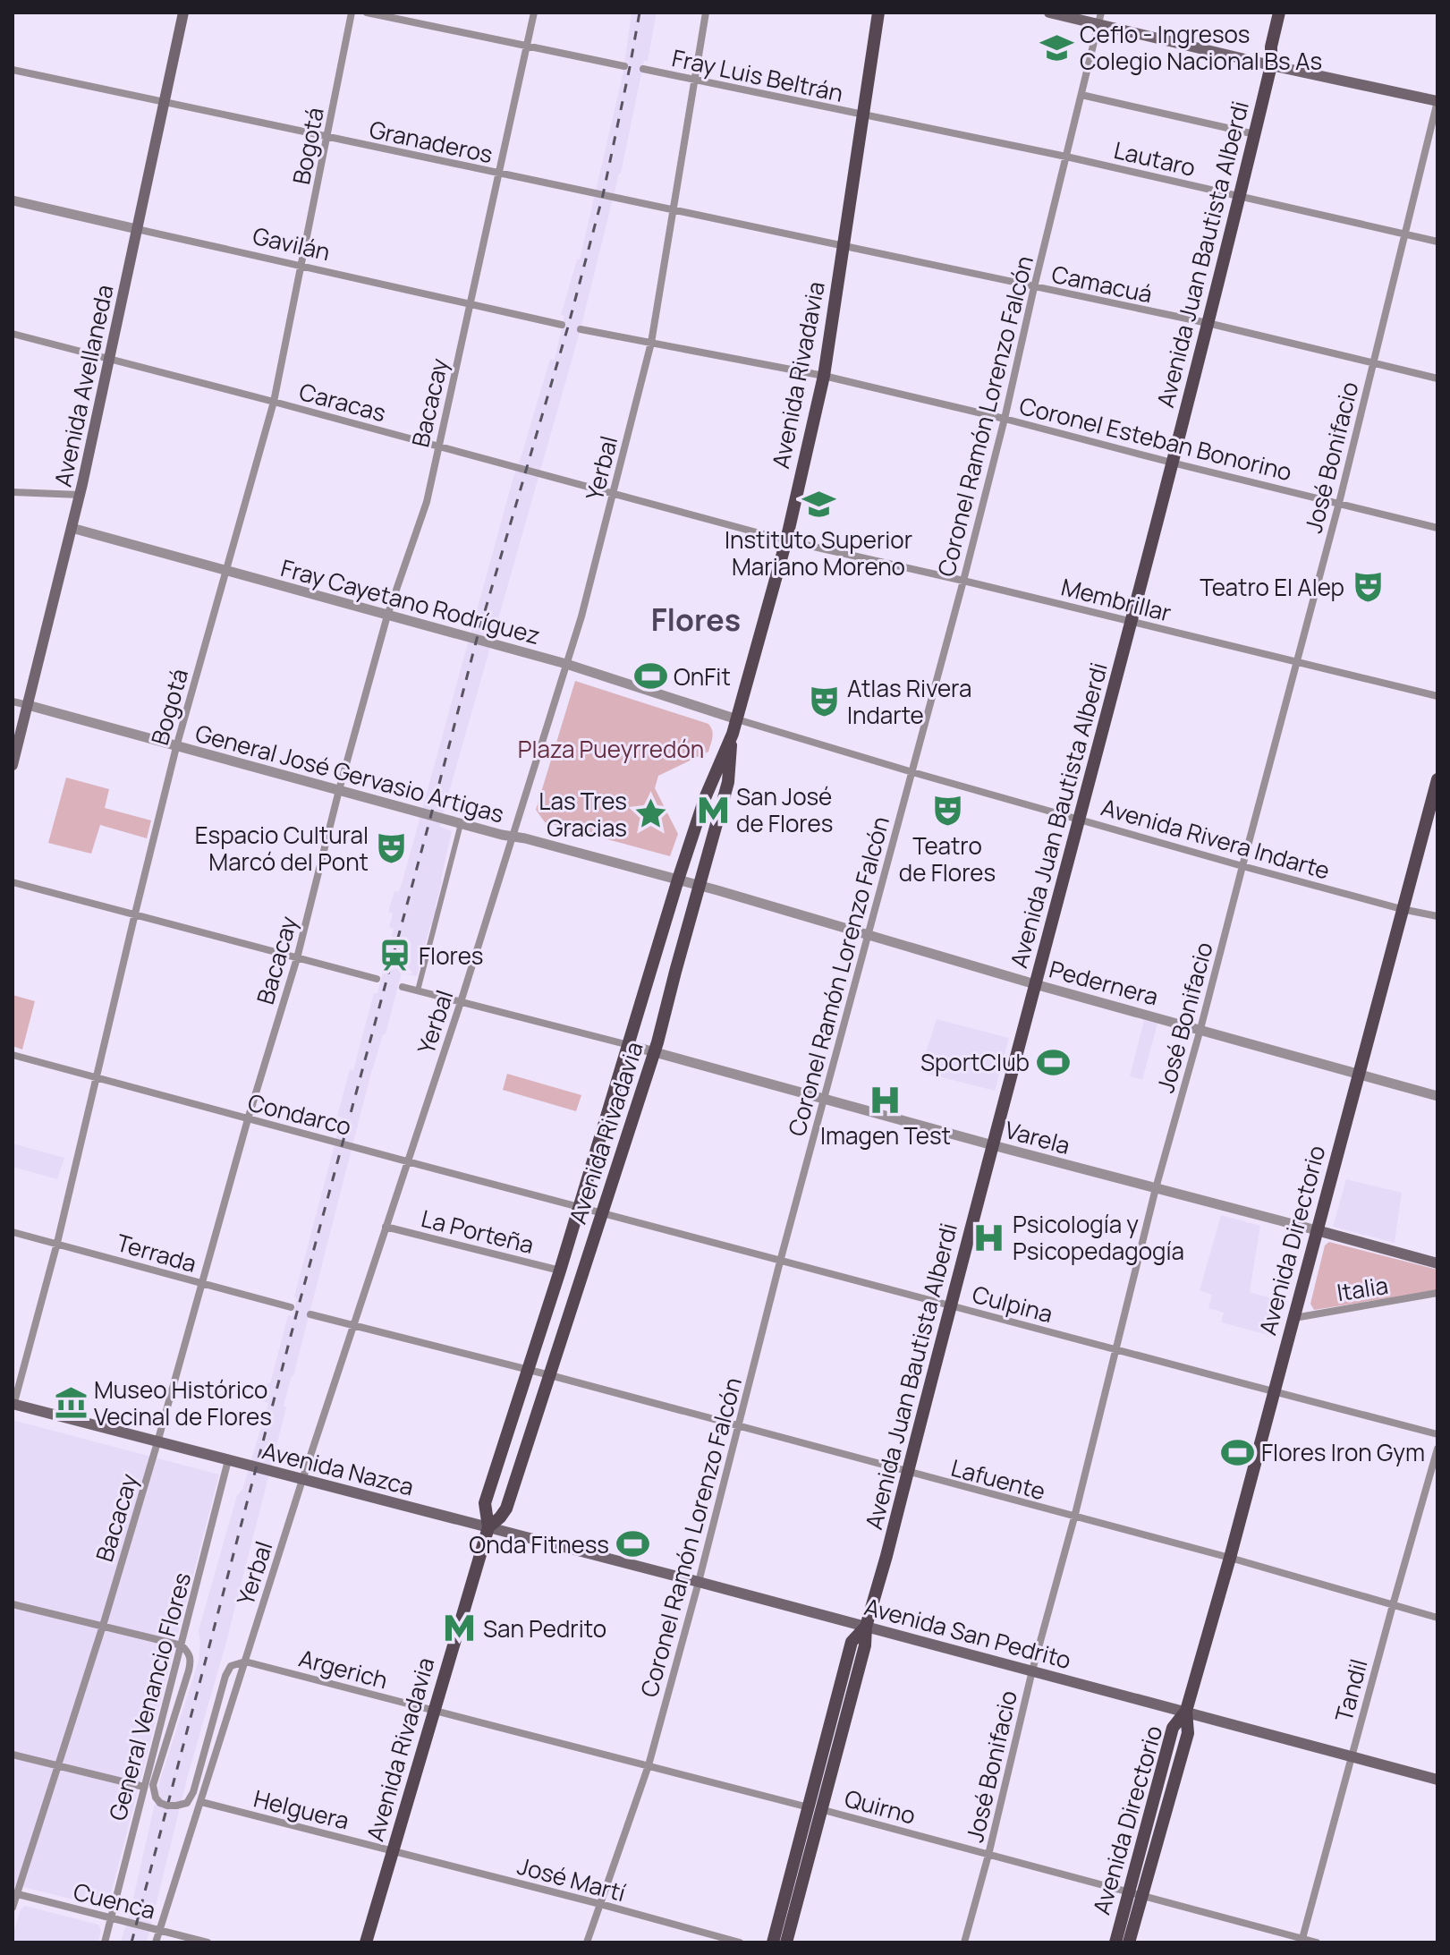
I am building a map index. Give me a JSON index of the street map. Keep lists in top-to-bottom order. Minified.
{"streets":{"main road":["Avenida Juan Bautista Alberdi","Avenida Rivadavia","Avenida Avellaneda","Varela","Avenida Directorio","Avenida Nazca","Avenida San Pedrito"],"street":["Fray Luis Beltrán","Granaderos","Bogotá","Lautaro","Gavilán","Camacuá","Caracas","Bacacay","Coronel Ramón Lorenzo Falcón","Coronel Esteban Bonorino","José Bonifacio","Yerbal","Membrillar","Fray Cayetano Rodríguez","General José Gervasio Artigas","Avenida Rivera Indarte","Pedernera","Condarco","La Porteña","Terrada","Italia","Culpina","Lafuente","Argerich","Tandil","General Venancio Flores","Quirno","Helguera","José Martí","Cuenca"]},"crossings":[["Fray Luis Beltrán","Lautaro"],["Fray Luis Beltrán","Avenida Rivadavia"],["Fray Luis Beltrán","Yerbal"],["Granaderos","Bogotá"],["Granaderos","Camacuá"],["Granaderos","Avenida Rivadavia"],["Granaderos","Avenida Avellaneda"],["Granaderos","Bacacay"],["Granaderos","Yerbal"],["Bogotá","Gavilán"],["Bogotá","Caracas"],["Bogotá","Fray Cayetano Rodríguez"],["Bogotá","General José Gervasio Artigas"],["Bogotá","Condarco"],["Bogotá","Terrada"],["Bogotá","Avenida Nazca"],["Lautaro","Avenida Juan Bautista Alberdi"],["Lautaro","Avenida Rivadavia"],["Lautaro","Coronel Ramón Lorenzo Falcón"],["Lautaro","José Bonifacio"],["Gavilán","Avenida Avellaneda"],["Gavilán","Bacacay"],["Avenida Juan Bautista Alberdi","Camacuá"],["Avenida Juan Bautista Alberdi","Coronel Esteban Bonorino"],["Avenida Juan Bautista Alberdi","Membrillar"],["Avenida Juan Bautista Alberdi","Avenida Rivera Indarte"],["Avenida Juan Bautista Alberdi","Pedernera"],["Avenida Juan Bautista Alberdi","Varela"],["Avenida Juan Bautista Alberdi","Culpina"],["Avenida Juan Bautista Alberdi","Lafuente"],["Avenida Juan Bautista Alberdi","Avenida San Pedrito"],["Avenida Juan Bautista Alberdi","Quirno"],["Camacuá","Avenida Rivadavia"],["Camacuá","Coronel Ramón Lorenzo Falcón"],["Camacuá","José Bonifacio"],["Avenida Rivadavia","Caracas"],["Avenida Rivadavia","Coronel Esteban Bonorino"],["Avenida Rivadavia","Membrillar"],["Avenida Rivadavia","Fray Cayetano Rodríguez"],["Avenida Rivadavia","General José Gervasio Artigas"],["Avenida Rivadavia","Avenida Rivera Indarte"],["Avenida Rivadavia","Pedernera"],["Avenida Rivadavia","Condarco"],["Avenida Rivadavia","Varela"],["Avenida Rivadavia","La Porteña"],["Avenida Rivadavia","Culpina"],["Avenida Rivadavia","Avenida Nazca"],["Avenida Rivadavia","Lafuente"],["Avenida Rivadavia","Avenida San Pedrito"],["Avenida Rivadavia","Argerich"],["Avenida Rivadavia","Quirno"],["Avenida Rivadavia","Helguera"],["Avenida Rivadavia","José Martí"],["Avenida Avellaneda","Caracas"],["Avenida Avellaneda","Fray Cayetano Rodríguez"],["Avenida Avellaneda","General José Gervasio Artigas"],["Caracas","Bacacay"],["Caracas","Yerbal"],["Caracas","Membrillar"],["Bacacay","Fray Cayetano Rodríguez"],["Bacacay","General José Gervasio Artigas"],["Bacacay","Condarco"],["Bacacay","Terrada"],["Bacacay","Avenida Nazca"],["Bacacay","Cuenca"],["Coronel Ramón Lorenzo Falcón","Coronel Esteban Bonorino"],["Coronel Ramón Lorenzo Falcón","Membrillar"],["Coronel Ramón Lorenzo Falcón","Avenida Rivera Indarte"],["Coronel Ramón Lorenzo Falcón","Pedernera"],["Coronel Ramón Lorenzo Falcón","Varela"],["Coronel Ramón Lorenzo Falcón","Culpina"],["Coronel Ramón Lorenzo Falcón","Lafuente"],["Coronel Ramón Lorenzo Falcón","Avenida San Pedrito"],["Coronel Ramón Lorenzo Falcón","Quirno"],["Coronel Ramón Lorenzo Falcón","José Martí"],["Coronel Esteban Bonorino","José Bonifacio"],["José Bonifacio","Membrillar"],["José Bonifacio","Avenida Rivera Indarte"],["José Bonifacio","Pedernera"],["José Bonifacio","Varela"],["José Bonifacio","Culpina"],["José Bonifacio","Lafuente"],["José Bonifacio","Avenida San Pedrito"],["José Bonifacio","Quirno"],["Yerbal","Fray Cayetano Rodríguez"],["Yerbal","General José Gervasio Artigas"],["Yerbal","Condarco"],["Yerbal","La Porteña"],["Yerbal","Avenida Nazca"],["Yerbal","Argerich"],["Yerbal","Helguera"],["Yerbal","Cuenca"],["Fray Cayetano Rodríguez","Avenida Rivera Indarte"],["General José Gervasio Artigas","Pedernera"],["Avenida Rivera Indarte","Avenida Directorio"],["Pedernera","Avenida Directorio"],["Condarco","Culpina"],["Varela","Avenida Directorio"],["Avenida Directorio","Italia"],["Avenida Directorio","Culpina"],["Avenida Directorio","Lafuente"],["Avenida Directorio","Avenida San Pedrito"],["Avenida Directorio","Quirno"],["Avenida Nazca","Avenida San Pedrito"],["Avenida Nazca","General Venancio Flores"],["Lafuente","Tandil"],["Avenida San Pedrito","Tandil"],["Argerich","Quirno"],["Tandil","Quirno"],["General Venancio Flores","Cuenca"],["Helguera","José Martí"]],"districts":["Flores"],"parks":["Plaza Pueyrredón"],"places":{"school or university":["Ceflo - Ingresos Colegio Nacional Bs As","Instituto Superior Mariano Moreno"],"theatre":["Teatro El Alep","Atlas Rivera Indarte","Teatro de Flores","Espacio Cultural Marcó del Pont"],"sports":["OnFit","SportClub","Flores Iron Gym","Onda Fitness"],"metro station":["San José de Flores","San Pedrito"],"place":["Las Tres Gracias"],"station":["Flores"],"hospital":["Imagen Test","Psicología y Psicopedagogía"],"museum":["Museo Histórico Vecinal de Flores"]}}
